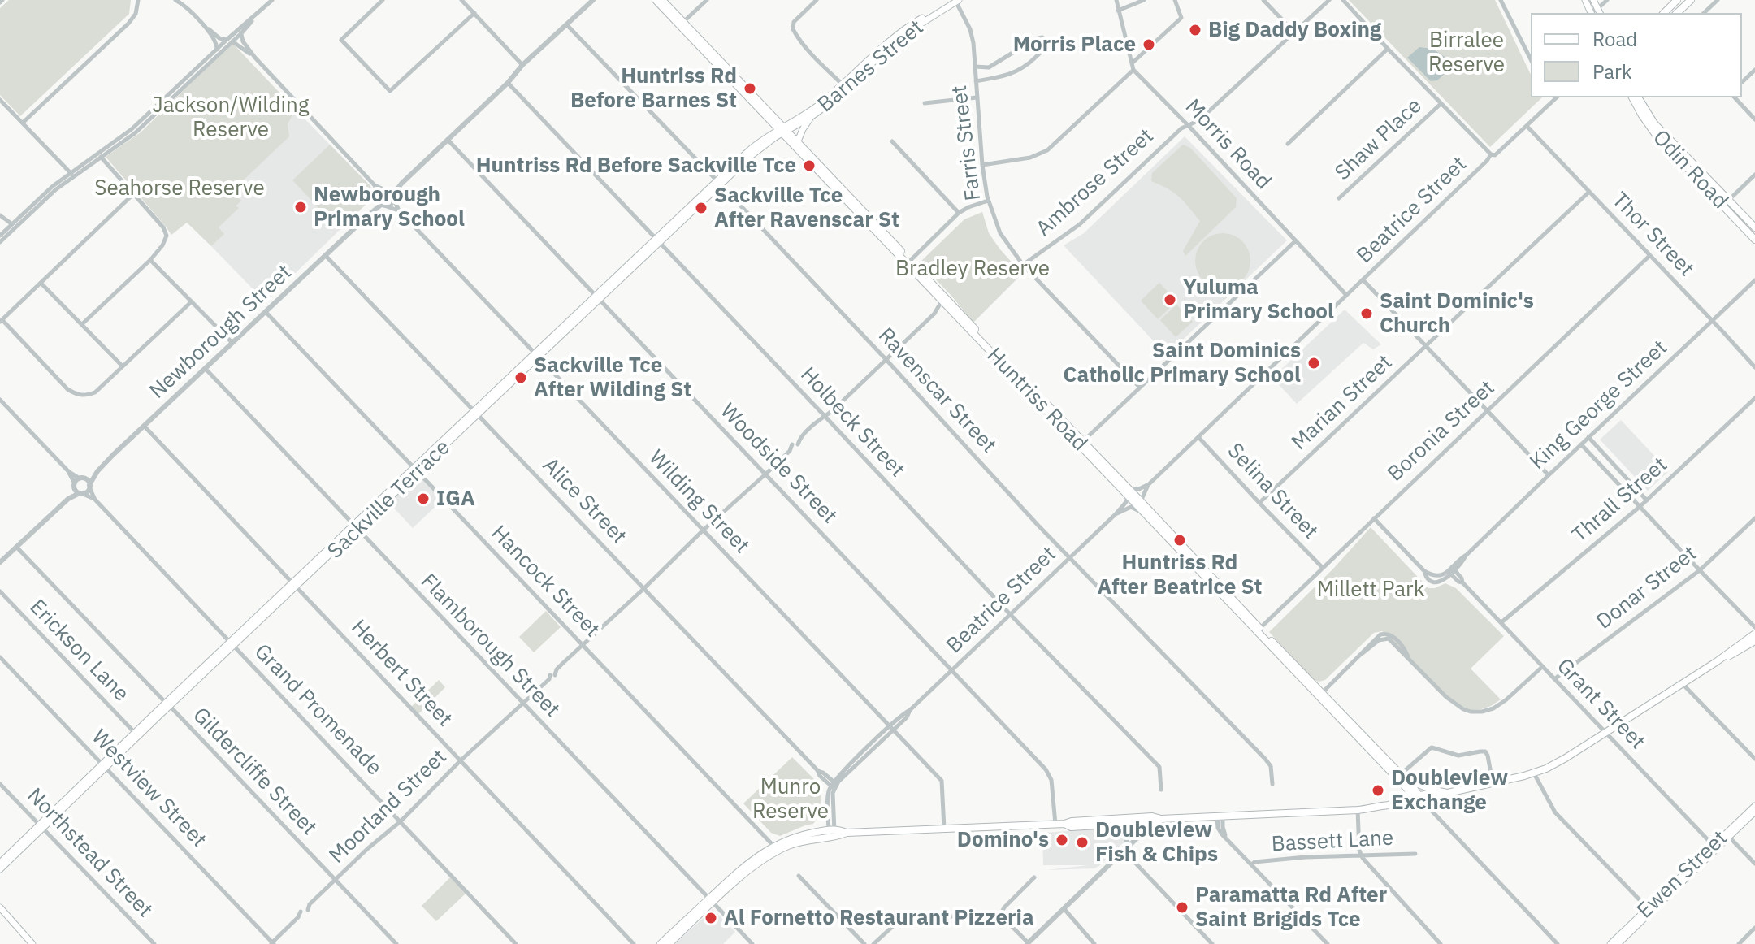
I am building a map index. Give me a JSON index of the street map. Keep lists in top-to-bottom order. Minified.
{"streets":{"main road":["Barnes Street","Odin Road","Huntriss Road","Sackville Terrace","Ewen Street"],"street":["Shaw Place","Farris Street","Morris Road","Ambrose Street","Beatrice Street","Thor Street","Newborough Street","Ravenscar Street","Marian Street","King George Street","Holbeck Street","Boronia Street","Woodside Street","Selina Street","Thrall Street","Alice Street","Wilding Street","Hancock Street","Donar Street","Flamborough Street","Erickson Lane","Herbert Street","Grant Street","Grand Promenade","Gildercliffe Street","Westview Street","Moorland Street","Bassett Lane","Northstead Street"]},"crossings":[["Barnes Street","Farris Street"],["Barnes Street","Huntriss Road"],["Barnes Street","Sackville Terrace"],["Farris Street","Ambrose Street"],["Morris Road","Ambrose Street"],["Morris Road","Beatrice Street"],["Beatrice Street","Thor Street"],["Beatrice Street","Ravenscar Street"],["Beatrice Street","Huntriss Road"],["Beatrice Street","Holbeck Street"],["Beatrice Street","Woodside Street"],["Beatrice Street","Selina Street"],["Beatrice Street","Alice Street"],["Beatrice Street","Wilding Street"],["Thor Street","Marian Street"],["Thor Street","King George Street"],["Thor Street","Boronia Street"],["Newborough Street","Ravenscar Street"],["Newborough Street","Holbeck Street"],["Newborough Street","Woodside Street"],["Newborough Street","Alice Street"],["Newborough Street","Wilding Street"],["Newborough Street","Hancock Street"],["Newborough Street","Flamborough Street"],["Newborough Street","Herbert Street"],["Newborough Street","Grand Promenade"],["Newborough Street","Gildercliffe Street"],["Ravenscar Street","Sackville Terrace"],["Ravenscar Street","Moorland Street"],["Huntriss Road","Boronia Street"],["Huntriss Road","Sackville Terrace"],["Huntriss Road","Moorland Street"],["Marian Street","Selina Street"],["King George Street","Grant Street"],["Holbeck Street","Sackville Terrace"],["Holbeck Street","Moorland Street"],["Boronia Street","Selina Street"],["Woodside Street","Sackville Terrace"],["Woodside Street","Moorland Street"],["Sackville Terrace","Alice Street"],["Sackville Terrace","Wilding Street"],["Sackville Terrace","Hancock Street"],["Sackville Terrace","Flamborough Street"],["Sackville Terrace","Erickson Lane"],["Sackville Terrace","Herbert Street"],["Sackville Terrace","Grand Promenade"],["Sackville Terrace","Gildercliffe Street"],["Sackville Terrace","Westview Street"],["Sackville Terrace","Northstead Street"],["Thrall Street","Grant Street"],["Alice Street","Moorland Street"],["Wilding Street","Moorland Street"],["Hancock Street","Moorland Street"],["Donar Street","Grant Street"],["Flamborough Street","Moorland Street"],["Herbert Street","Moorland Street"],["Grant Street","Ewen Street"],["Grand Promenade","Moorland Street"],["Gildercliffe Street","Moorland Street"]],"parks":["Birralee Reserve","Jackson/Wilding Reserve","Seahorse Reserve","Bradley Reserve","Millett Park","Munro Reserve"],"places":["Big Daddy Boxing","Morris Place","Huntriss Rd Before Barnes St","Huntriss Rd Before Sackville Tce","Newborough Primary School","Sackville Tce After Ravenscar St","Yuluma Primary School","Saint Dominic's Church","Saint Dominics Catholic Primary School","Sackville Tce After Wilding St","IGA","Huntriss Rd After Beatrice St","Doubleview Exchange","Domino's","Doubleview Fish & Chips","Paramatta Rd After Saint Brigids Tce","Al Fornetto Restaurant Pizzeria"],"legend":["Road","Park"]}
